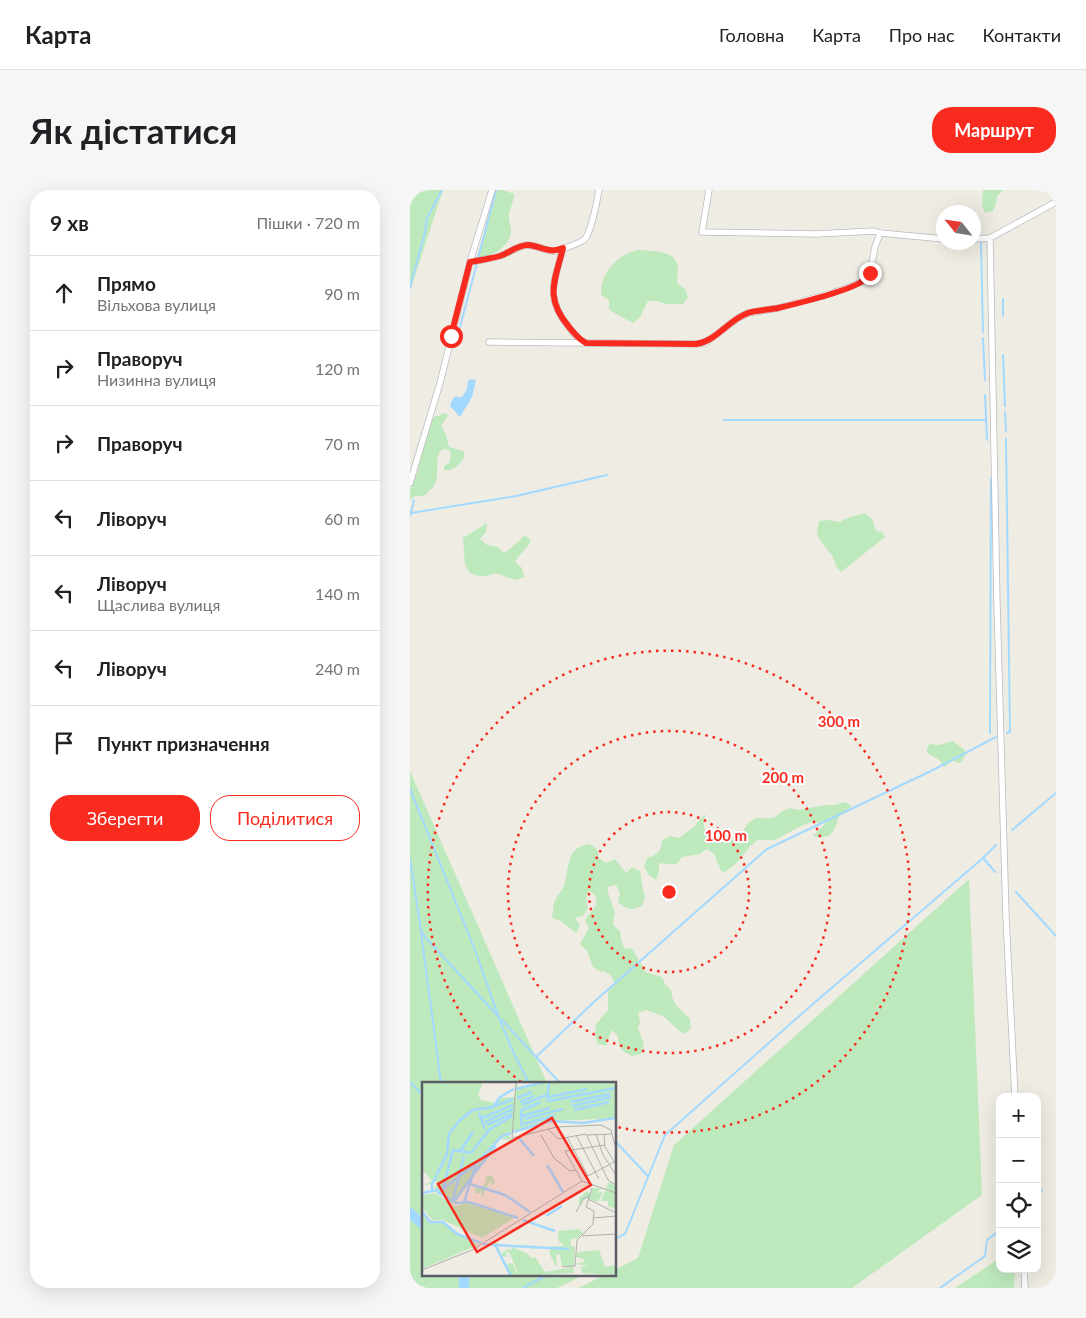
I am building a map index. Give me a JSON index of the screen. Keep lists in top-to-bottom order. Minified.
{"north":"top left","page":{"header":"Карта","nav":["Головна","Карта","Про нас","Контакти"],"buttons":["Маршрут",["Зберегти","Поділитися"]],"title":"Як дістатися","heading":["9 хв","Пішки · 720 m"],"list":[["Прямо","Вільхова вулиця","90 m"],["Праворуч","Низинна вулиця","120 m"],["Праворуч","70 m"],["Ліворуч","60 m"],["Ліворуч","Щаслива вулиця","140 m"],["Ліворуч","240 m"],"Пункт призначення"],"map_buttons":["+","−"]},"rings":["300 m","200 m","100 m"]}
